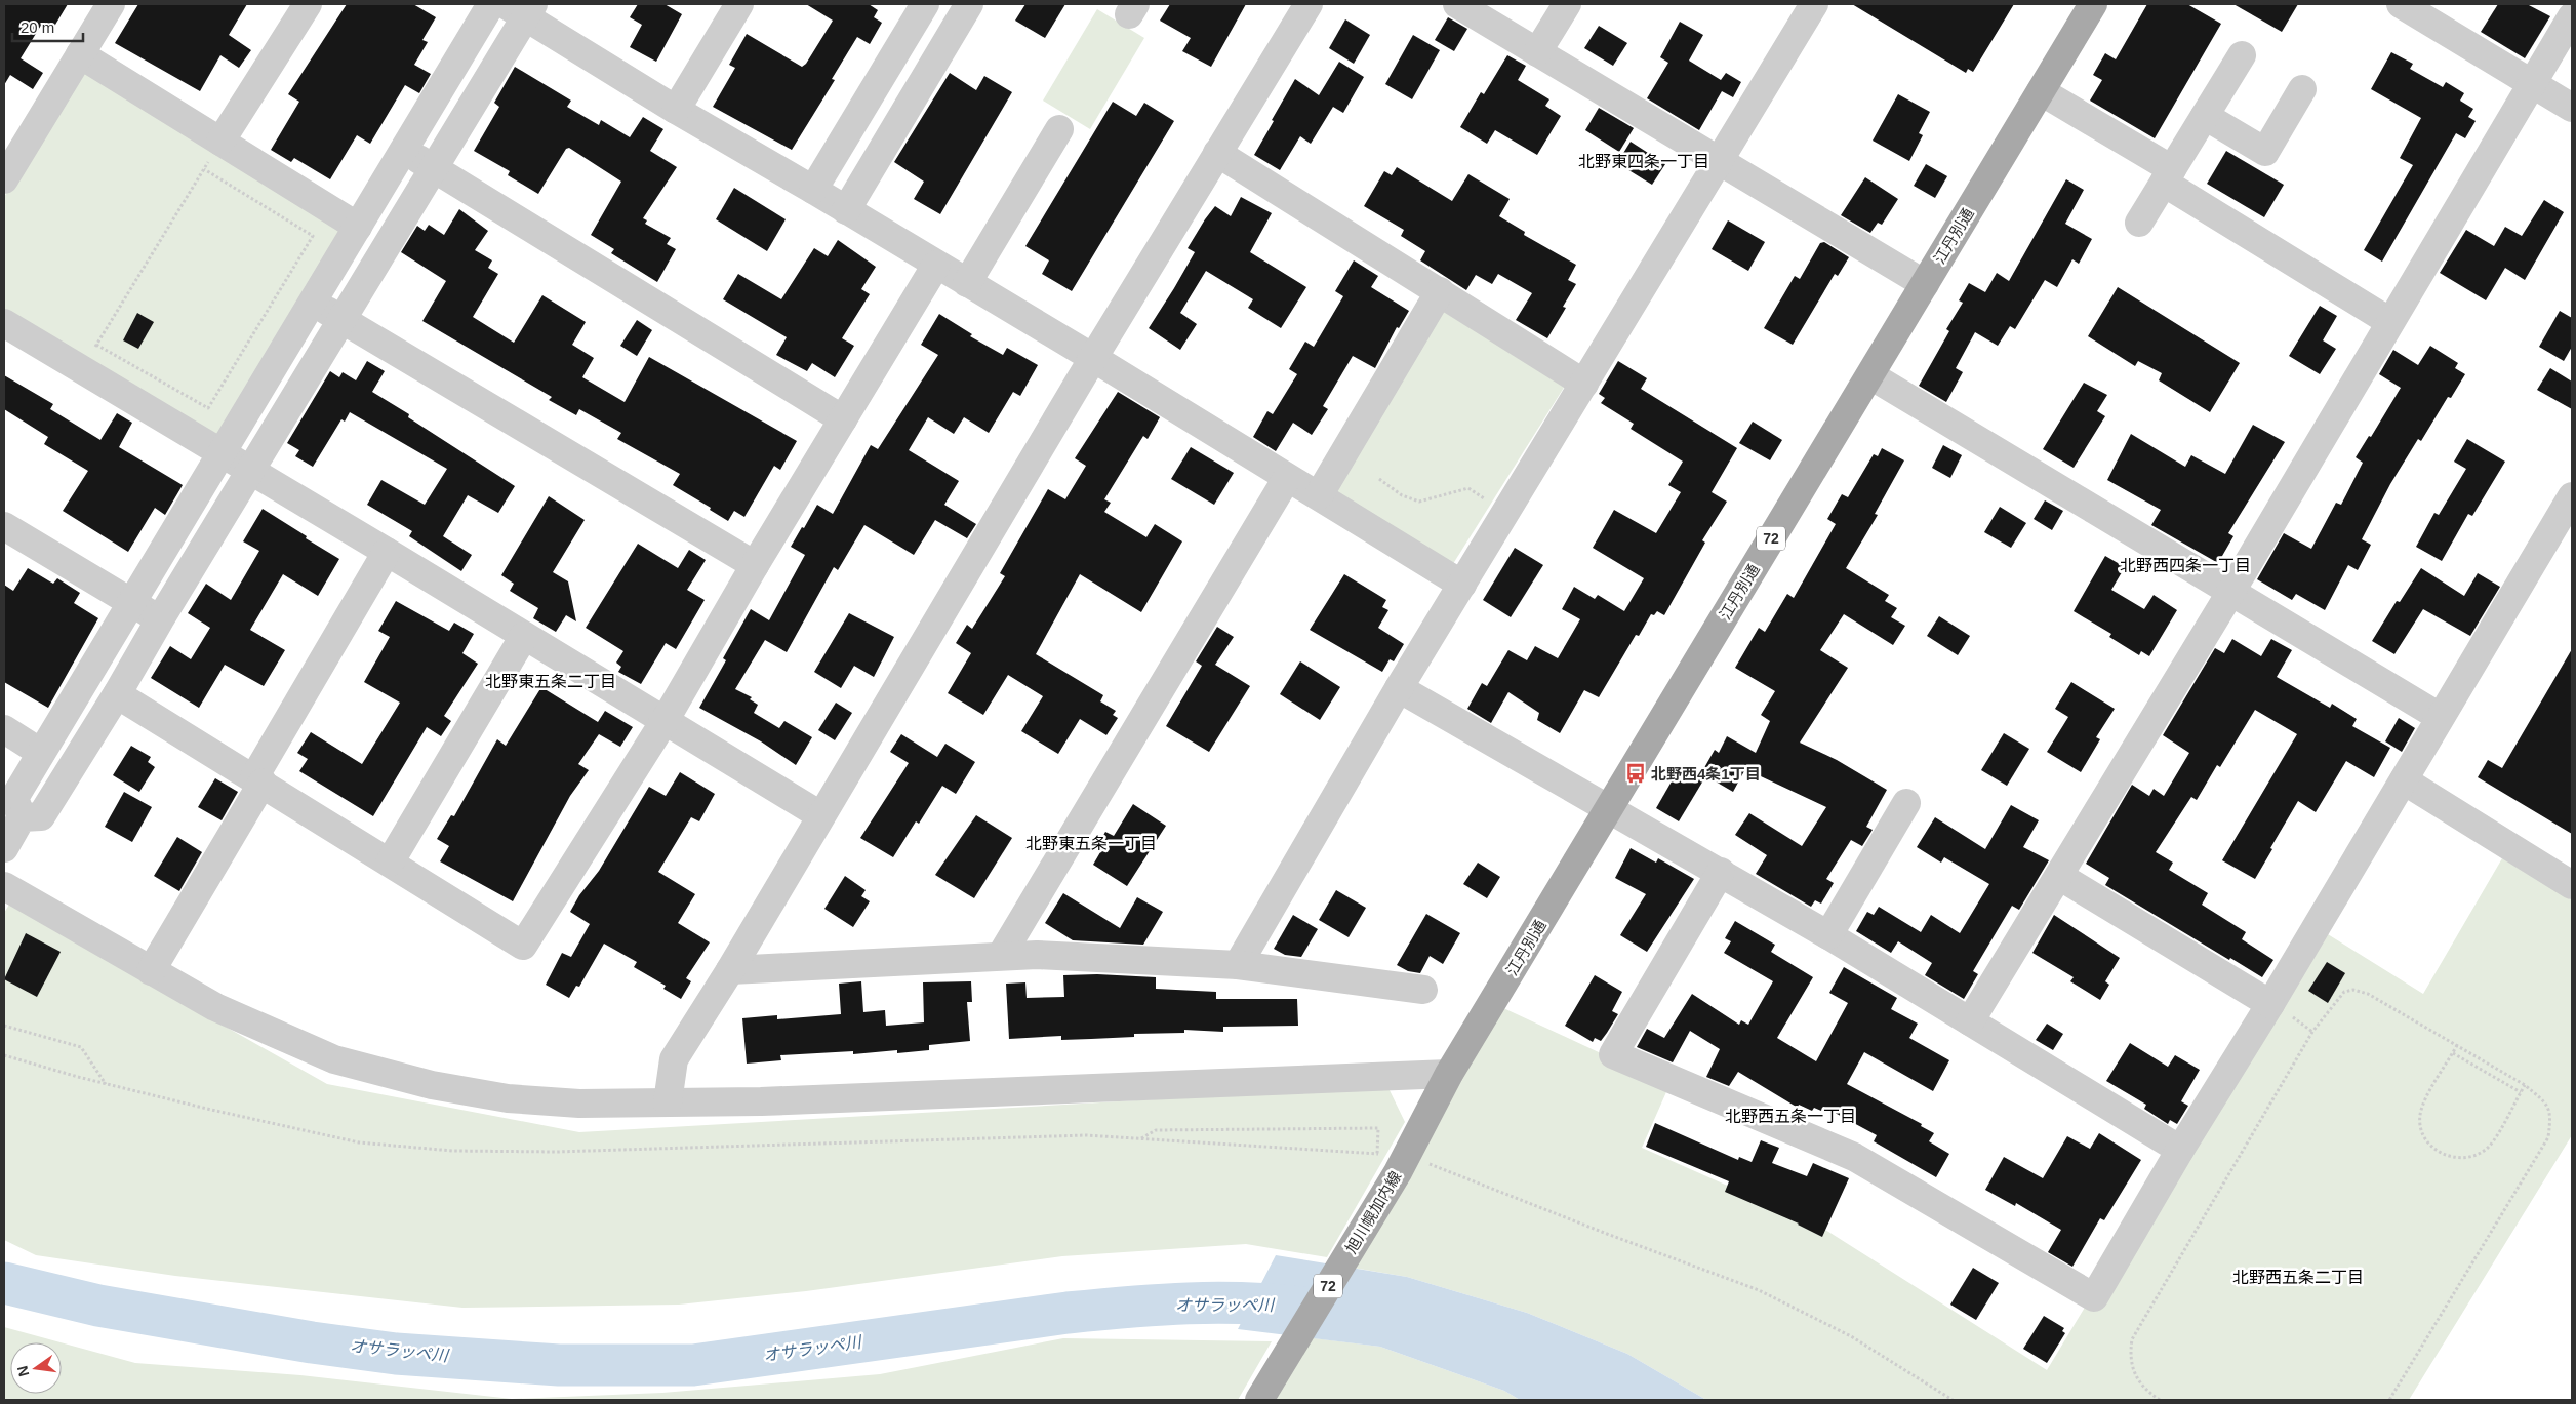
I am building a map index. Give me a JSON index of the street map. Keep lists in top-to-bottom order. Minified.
{"streets":{"main road":["江丹別通","72","旭川幌加内線"]},"crossings":[["江丹別通","旭川幌加内線"]],"districts":["北野東四条一丁目","北野西四条一丁目","北野東五条二丁目","北野東五条一丁目","北野西五条一丁目","北野西五条二丁目"],"water":["オサラッペ川"],"places":{"bus stop":["北野西4条1丁目"]},"scale_bar":"20 m","north":"left"}
